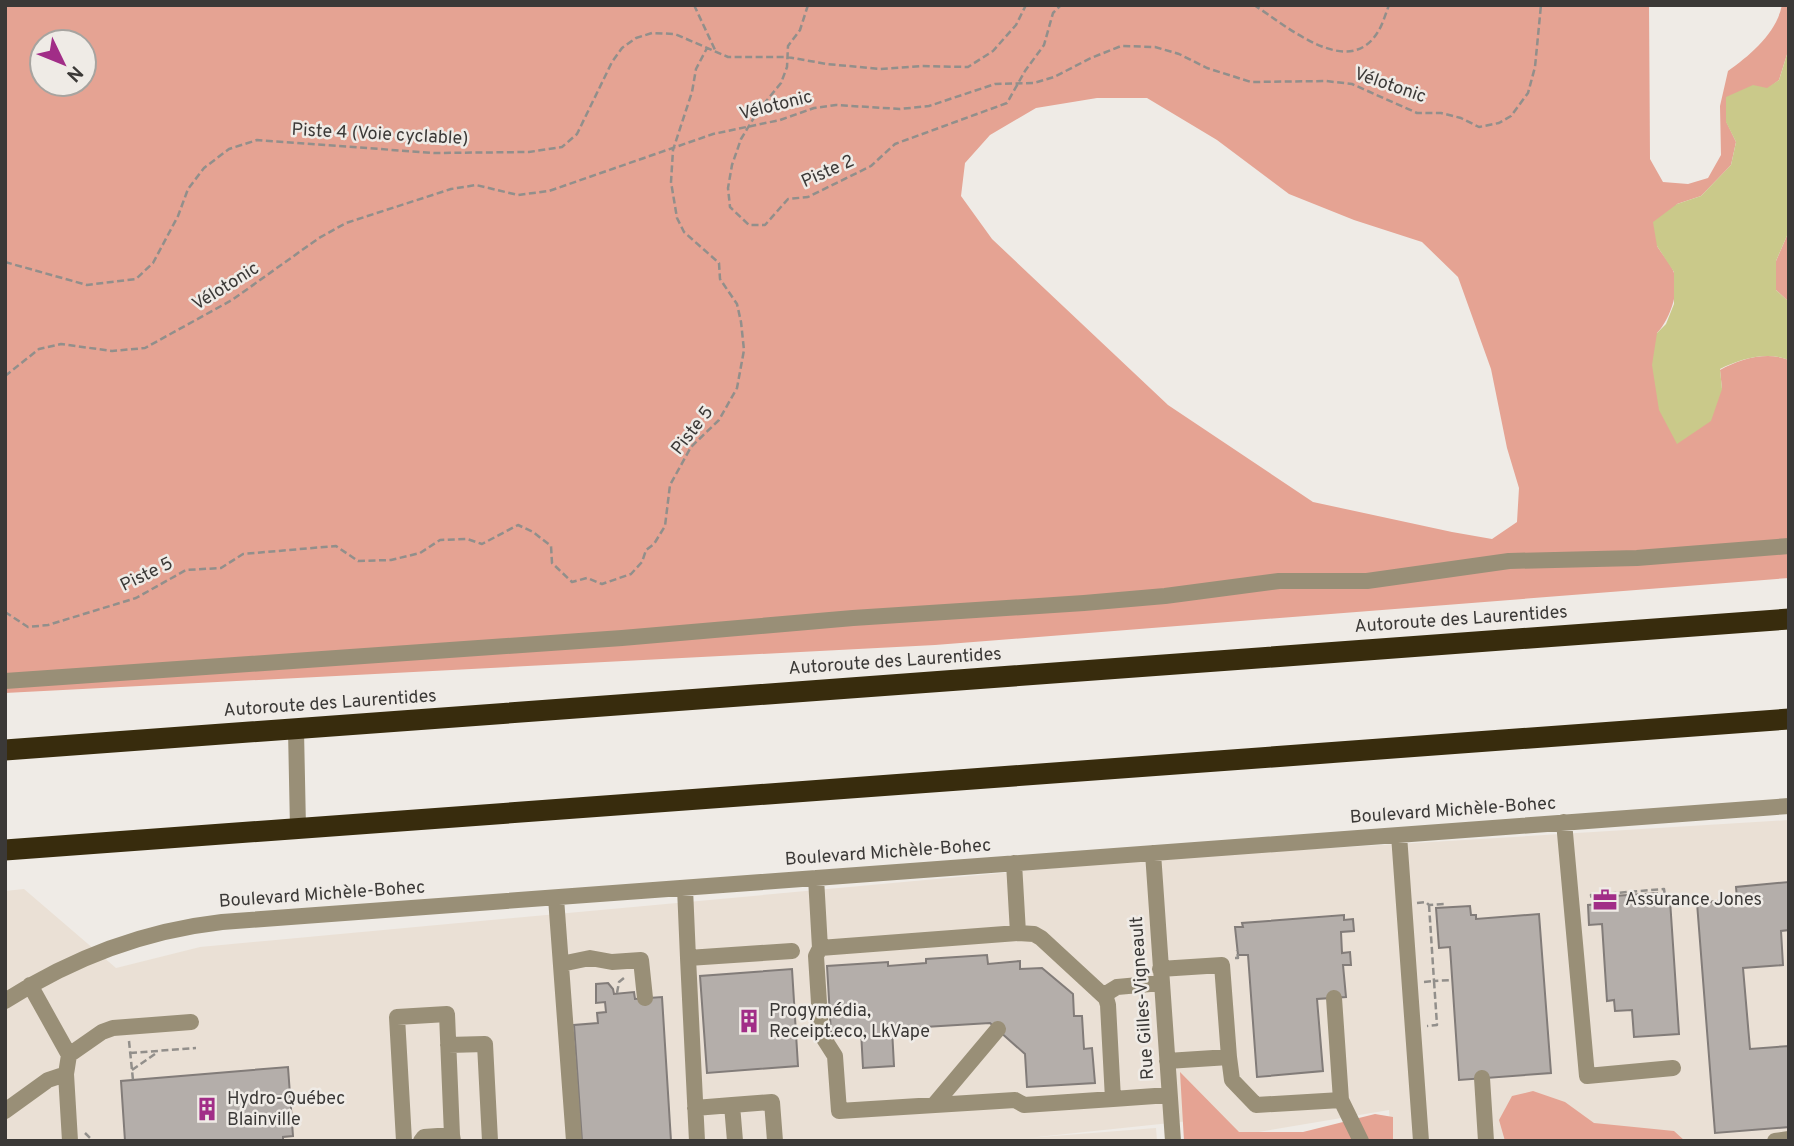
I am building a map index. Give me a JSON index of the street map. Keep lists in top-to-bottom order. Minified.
{"streets":{"highway":["Autoroute des Laurentides"],"street":["Boulevard Michèle-Bohec","Rue Gilles-Vigneault"],"path":["Vélotonic","Piste 4 (Voie cyclable)","Piste 2","Piste 5"]},"crossings":[["Vélotonic","Piste 2"],["Vélotonic","Piste 5"],["Piste 4 (Voie cyclable)","Piste 2"],["Piste 4 (Voie cyclable)","Piste 5"],["Boulevard Michèle-Bohec","Rue Gilles-Vigneault"]],"places":{"office":["Assurance Jones"],"building":["Progymédia, Receipt.eco, LkVape","Hydro-Québec Blainville"]},"north":"bottom right"}
